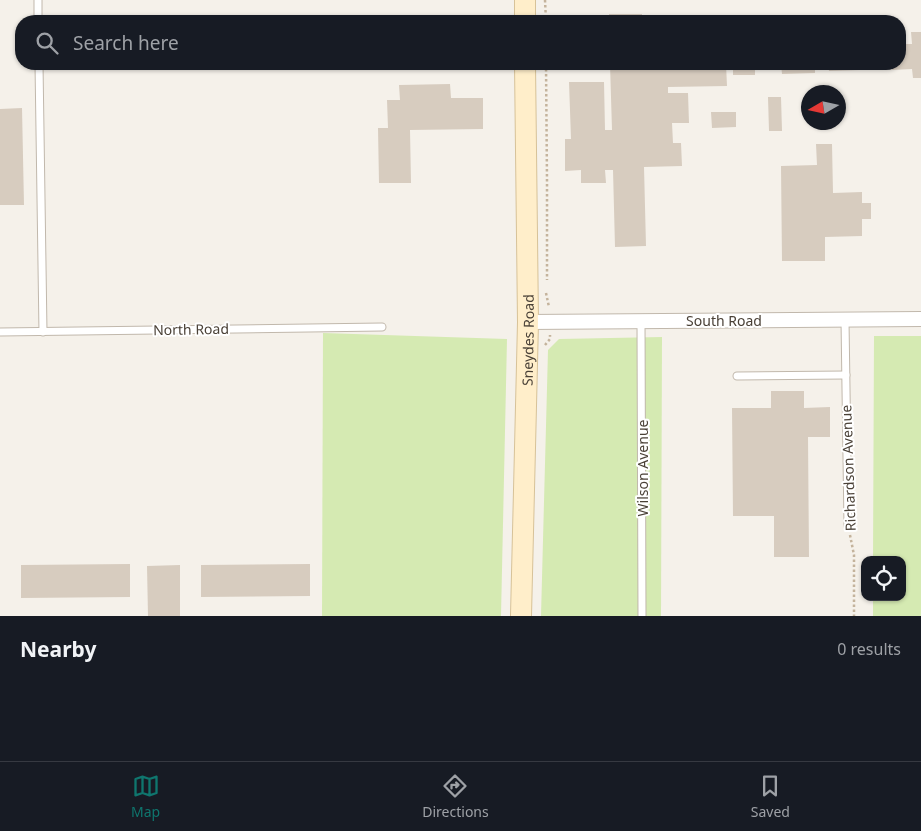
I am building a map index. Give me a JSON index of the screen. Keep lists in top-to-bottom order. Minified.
{"streets":{"main road":["Sneydes Road"],"street":["South Road"],"lane":["North Road","Wilson Avenue","Richardson Avenue"]},"crossings":[["South Road","Sneydes Road"],["South Road","Wilson Avenue"],["South Road","Richardson Avenue"]],"north":"left","page":{"search":"Search here","heading":["Nearby","0 results"],"nav":["Map","Directions","Saved"]}}
